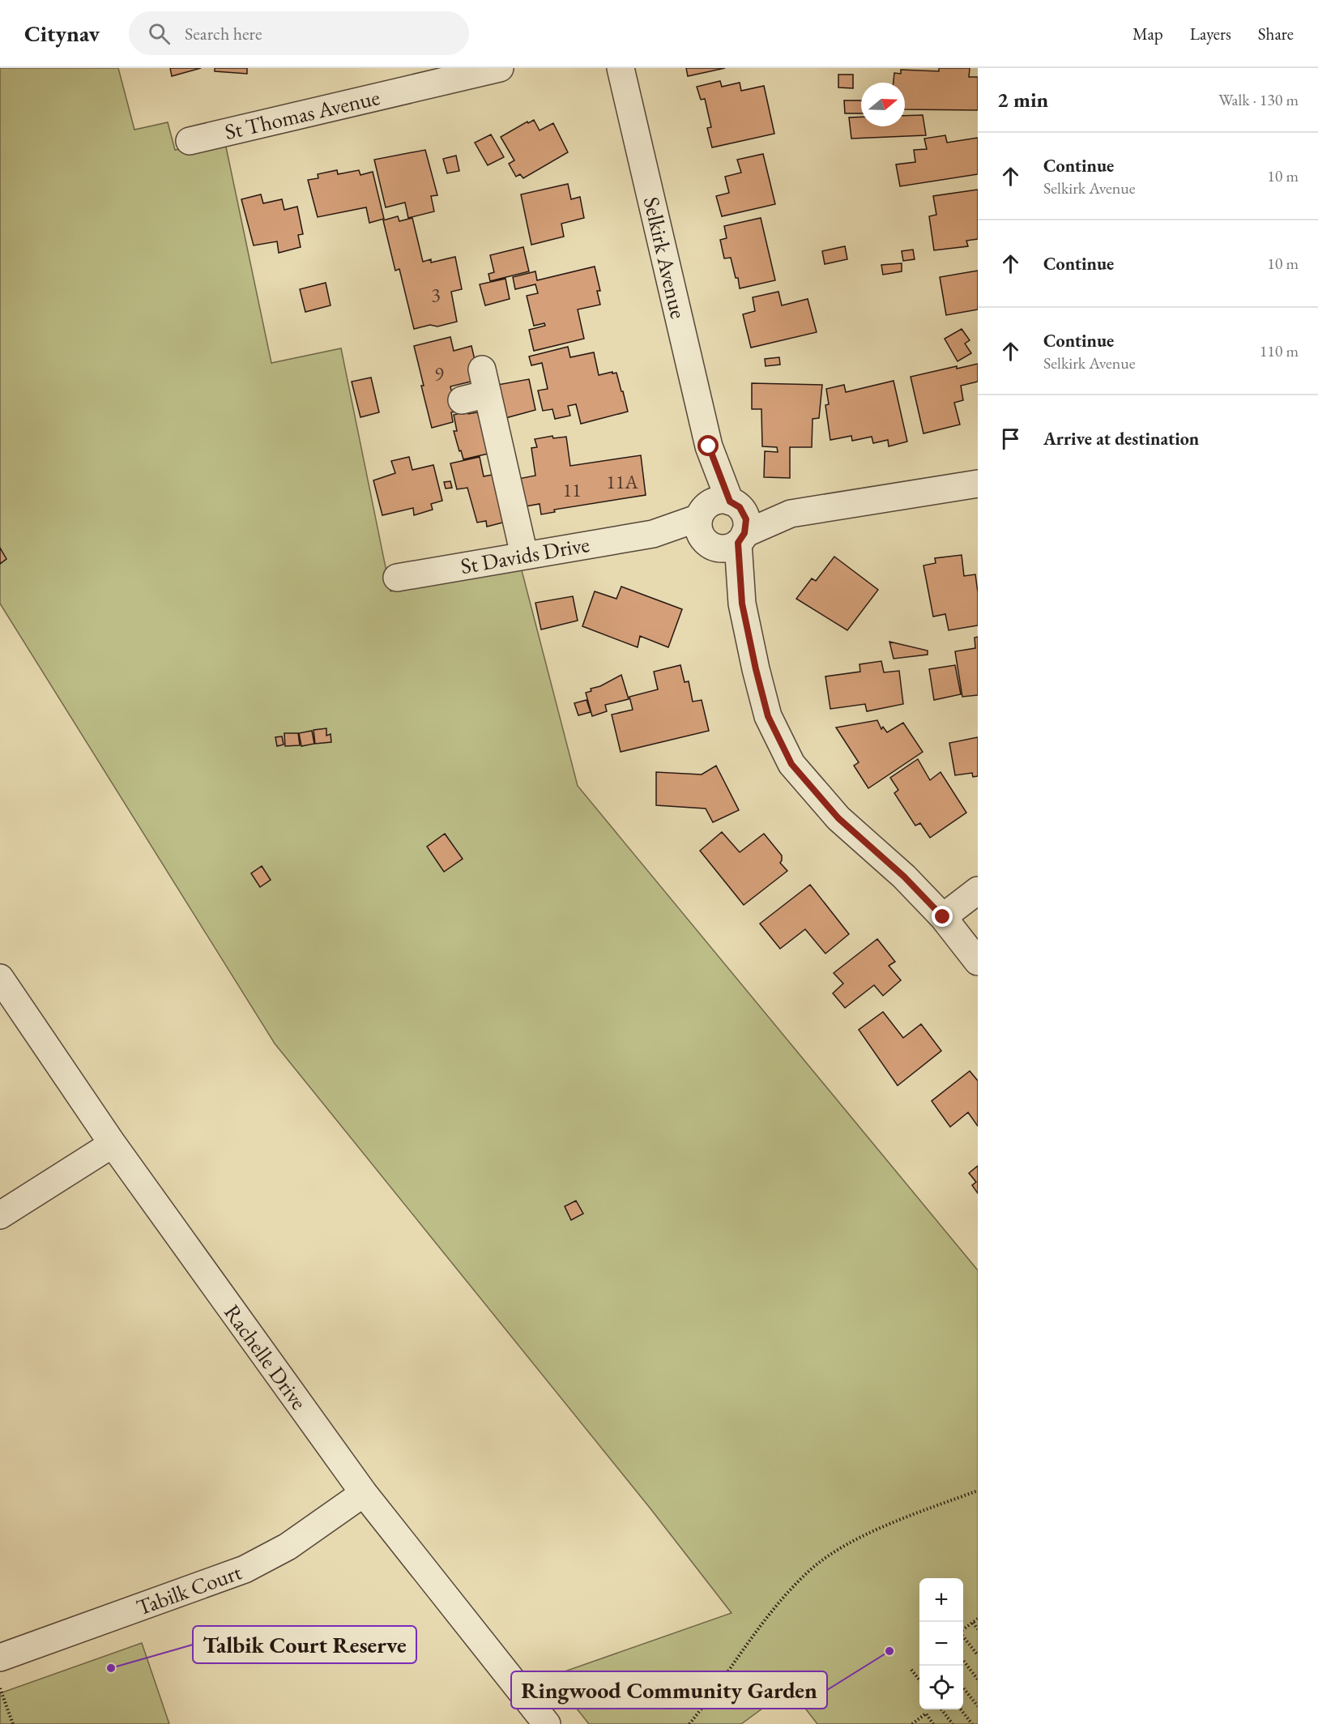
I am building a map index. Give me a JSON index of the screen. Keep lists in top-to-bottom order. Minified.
{"streets":{"street":["St Thomas Avenue","Selkirk Avenue","St Davids Drive","Rachelle Drive","Tabilk Court"]},"crossings":[["Selkirk Avenue","St Davids Drive"],["Rachelle Drive","Tabilk Court"]],"places":["Ringwood Community Garden","Talbik Court Reserve"],"house_numbers":["3","9","11A","11"],"north":"right","page":{"header":"Citynav","search":"Search here","nav":["Map","Layers","Share"],"heading":["2 min","Walk · 130 m"],"list":[["Continue","Selkirk Avenue","10 m"],["Continue","10 m"],["Continue","Selkirk Avenue","110 m"],"Arrive at destination"],"map_buttons":["+","−"]}}
